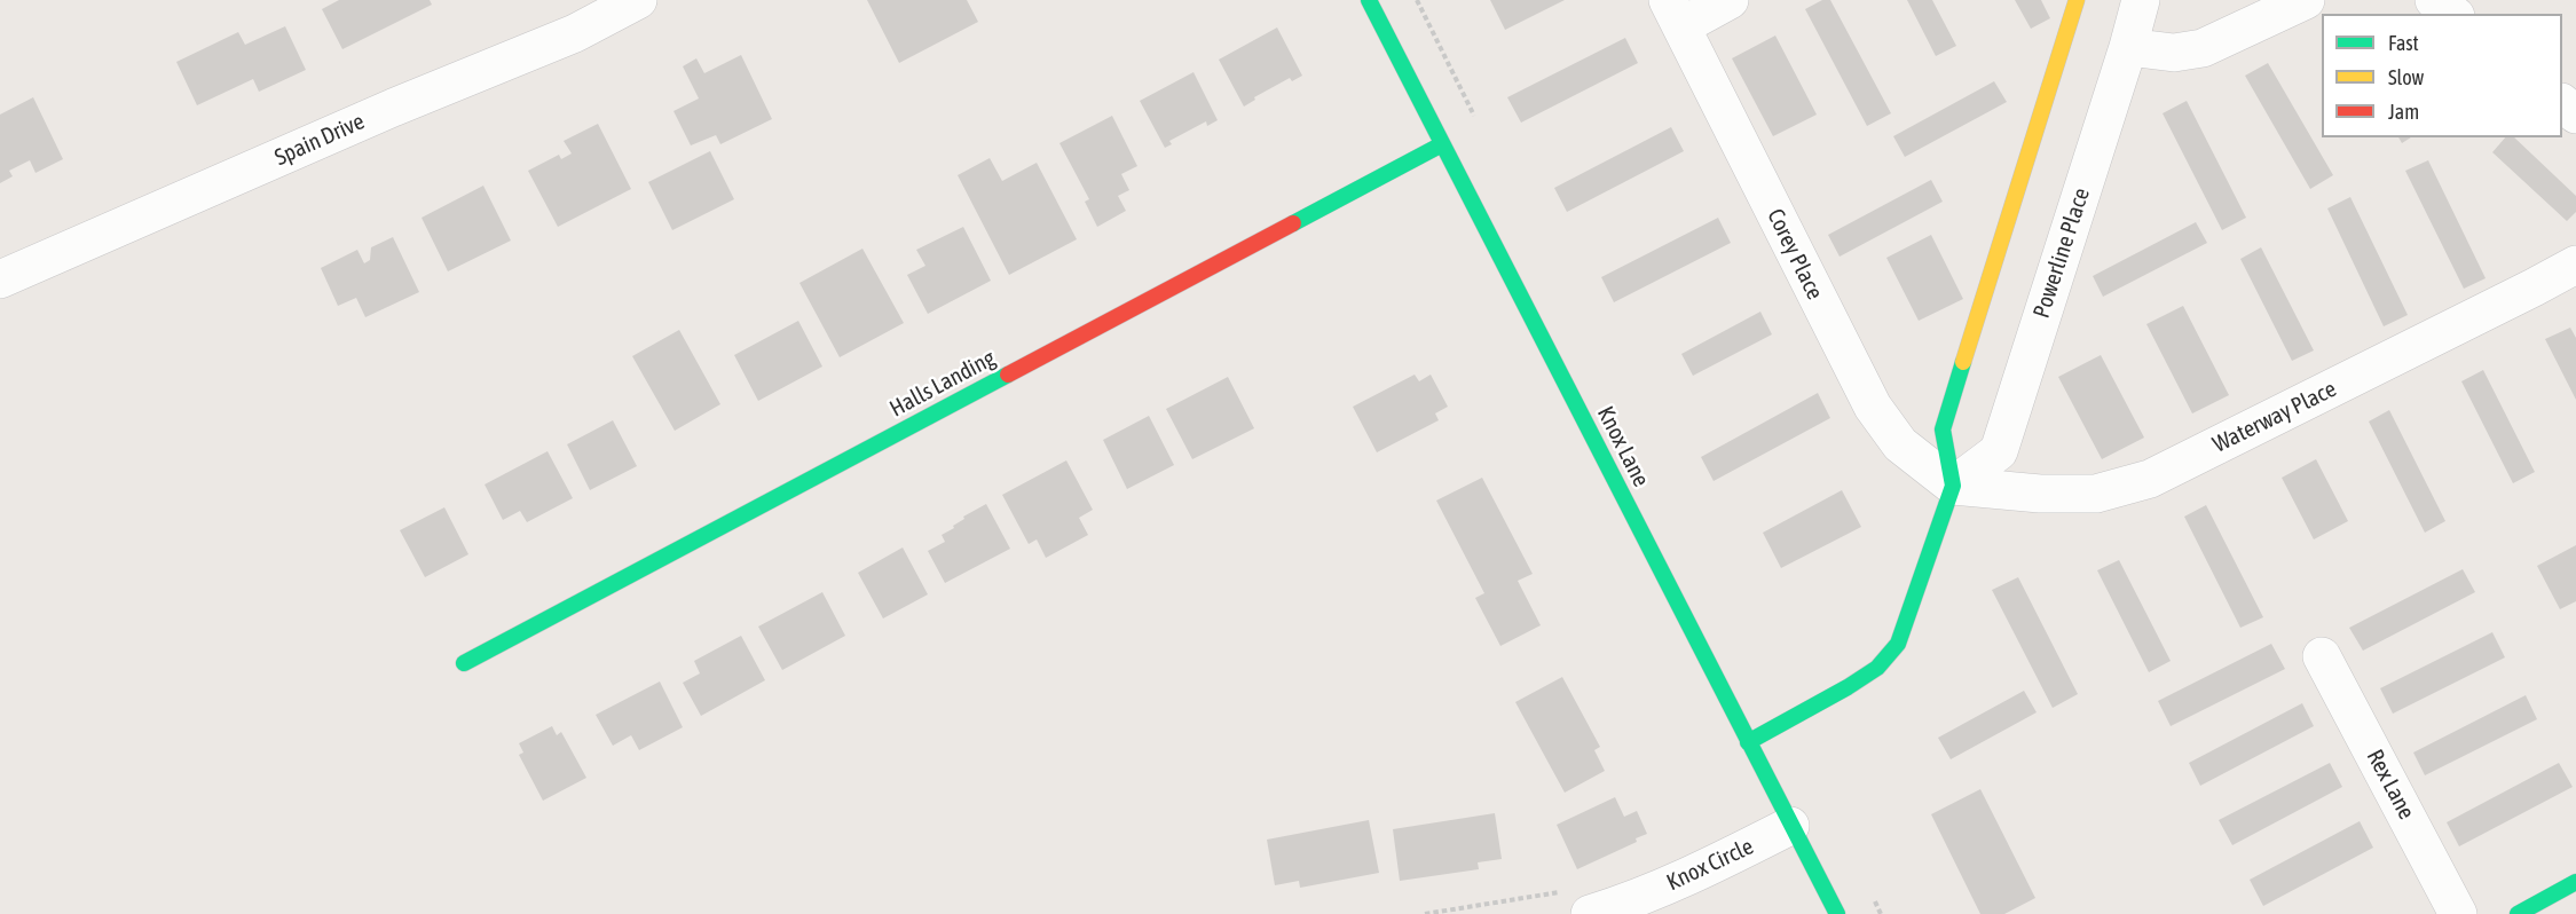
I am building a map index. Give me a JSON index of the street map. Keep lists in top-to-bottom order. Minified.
{"streets":{"street":["Spain Drive","Powerline Place","Corey Place","Halls Landing","Waterway Place","Knox Lane","Rex Lane","Knox Circle"]},"crossings":[["Powerline Place","Corey Place"],["Powerline Place","Waterway Place"],["Corey Place","Waterway Place"],["Halls Landing","Knox Lane"],["Knox Lane","Knox Circle"]],"legend":["Fast","Slow","Jam"]}
